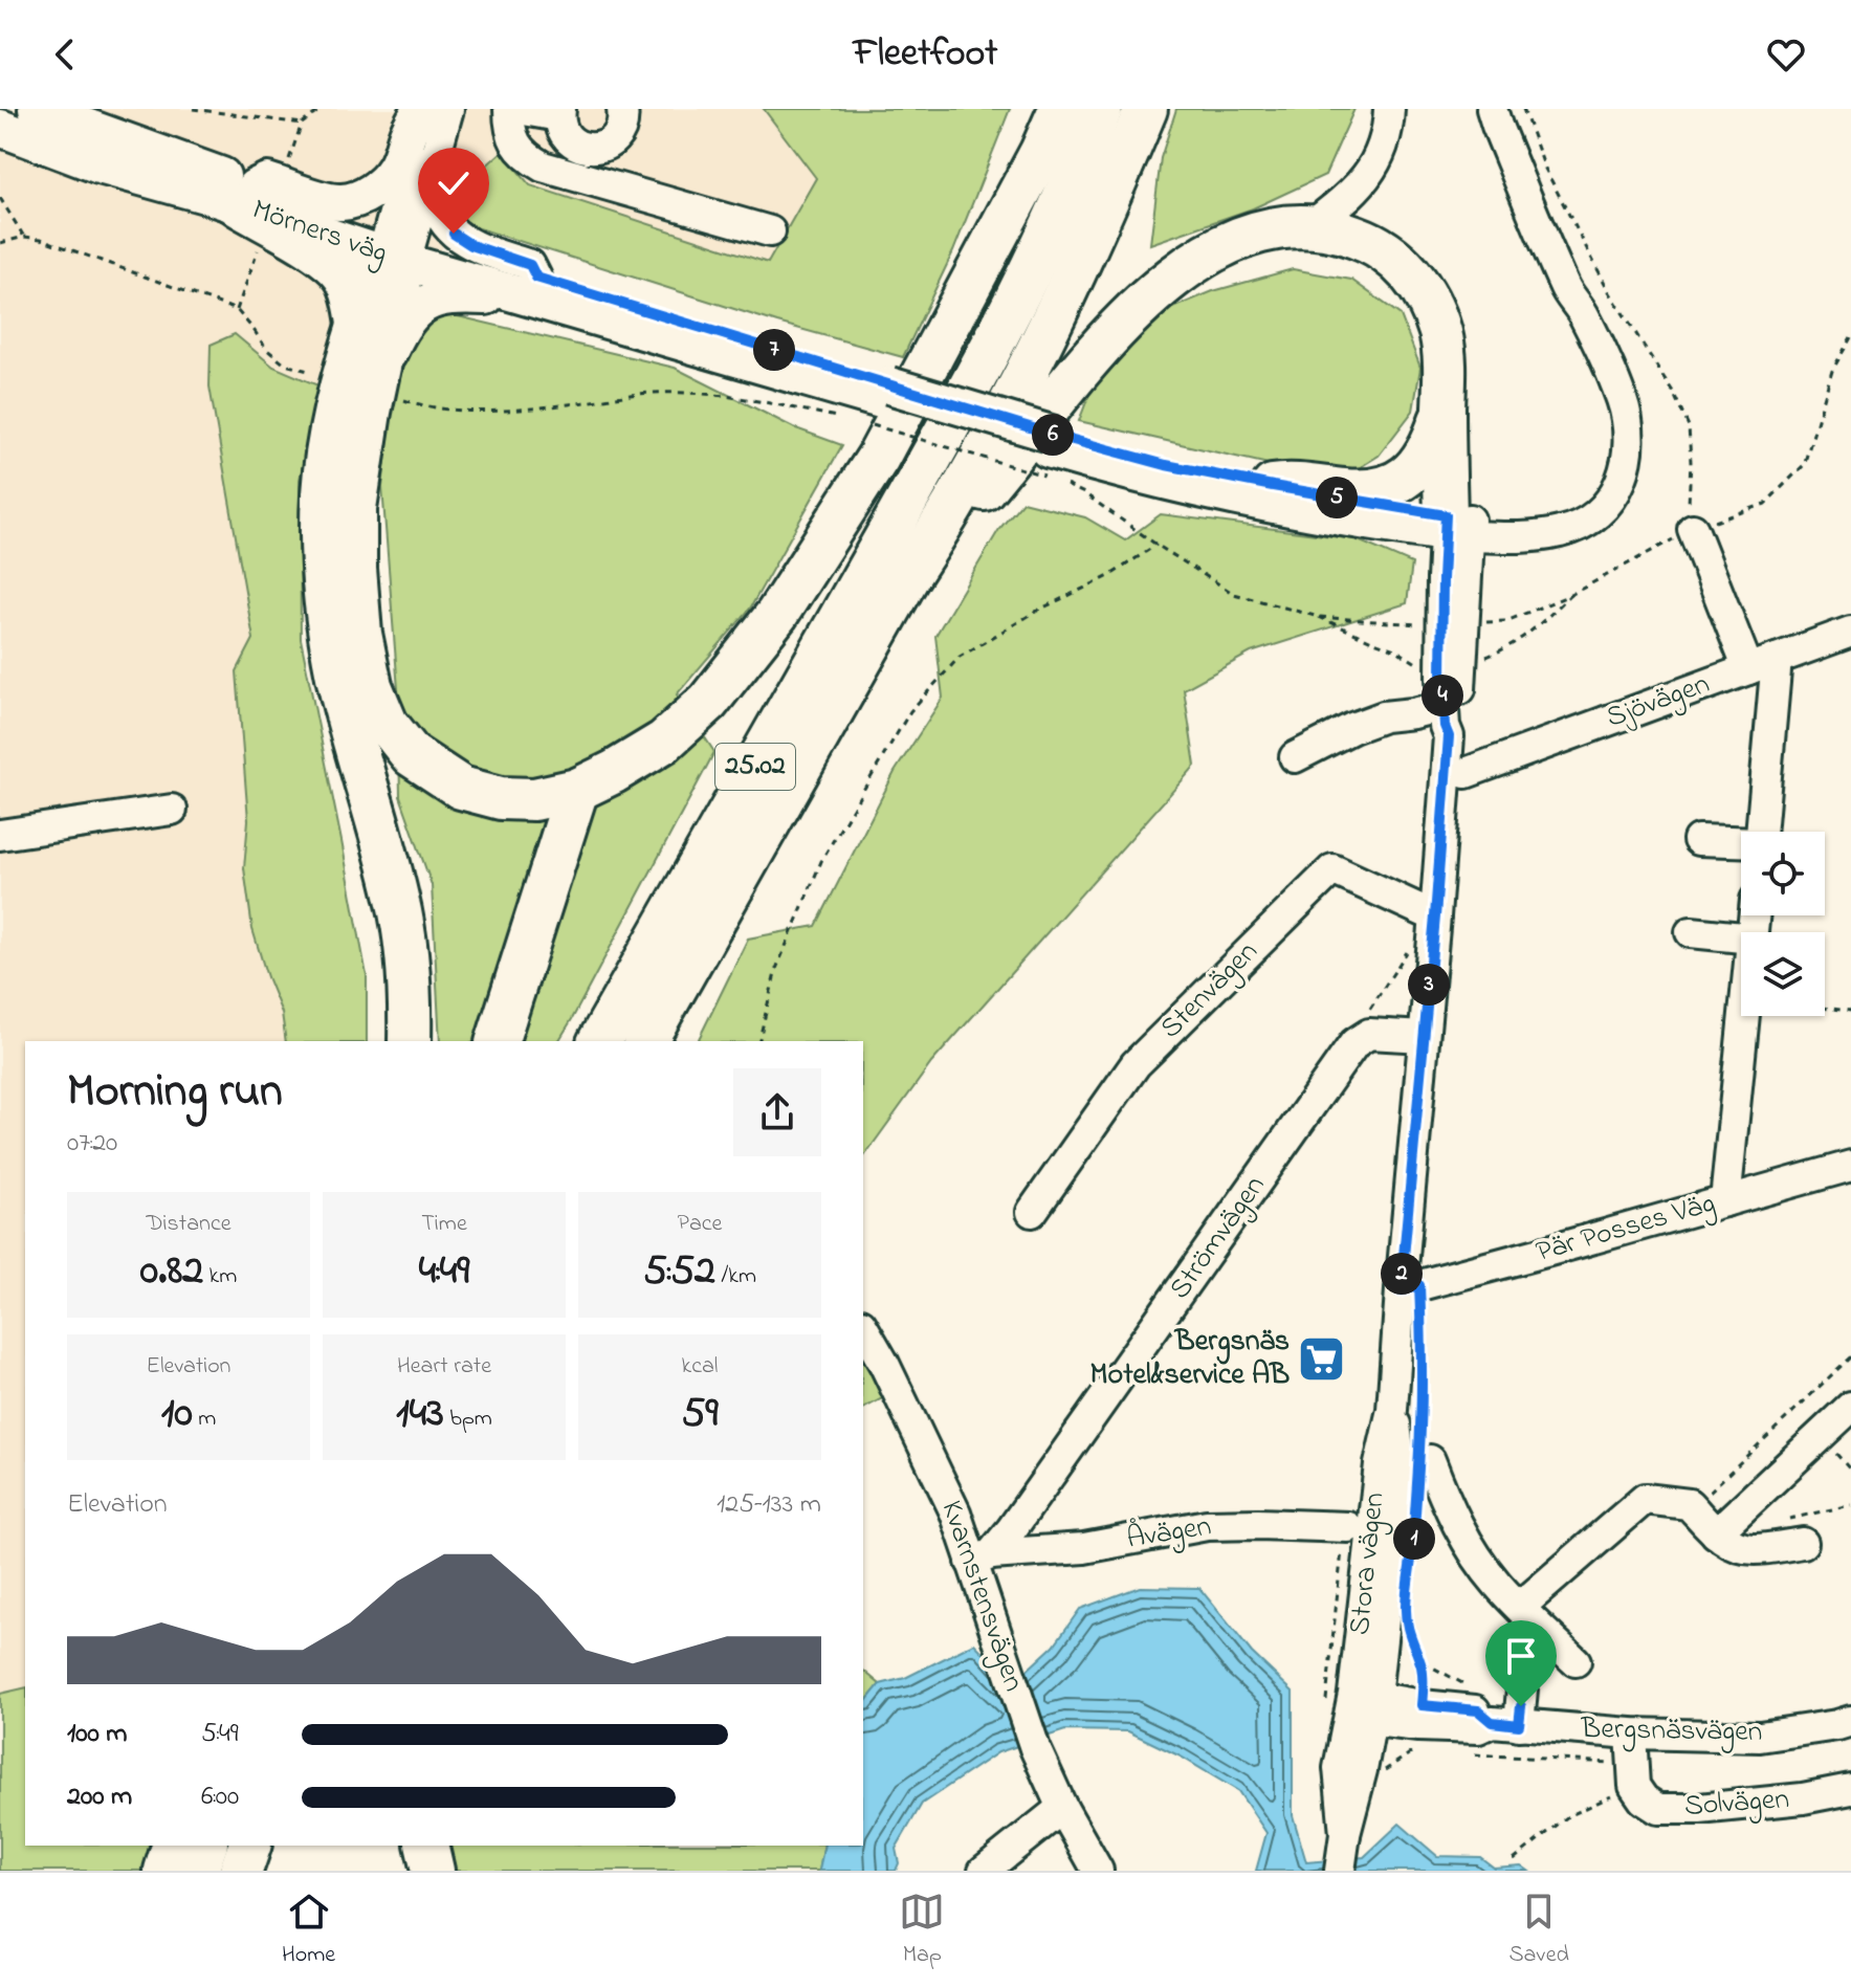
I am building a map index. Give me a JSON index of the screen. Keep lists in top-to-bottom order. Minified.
{"streets":{"highway":["25.02"],"main road":["Mörners väg"],"street":["Sjövägen","Stenvägen","Pär Posses Väg","Strömvägen","Åvägen","Stora vägen","Kvarnstensvägen","Bergsnäsvägen","Solvägen"]},"crossings":[["Mörners väg","Stora vägen"],["Stenvägen","Stora vägen"],["Pär Posses Väg","Stora vägen"],["Strömvägen","Åvägen"],["Strömvägen","Kvarnstensvägen"],["Åvägen","Kvarnstensvägen"],["Stora vägen","Bergsnäsvägen"]],"places":{"supermarket":["Bergsnäs Motel&service AB"]},"page":{"header":"Fleetfoot","pins":["7","6","5","4","3","2","1"],"heading":["Morning run","07:20"],"stats":[["Distance","0.82 km"],["Time","4:49"],["Pace","5:52 /km"],["Elevation","10 m"],["Heart rate","143 bpm"],["kcal","59"]],"chart":["Elevation","125–133 m"],"list":[{"name":"100 m","note":"5:49"},{"name":"200 m","note":"6:00"}],"tabs":["Home","Map","Saved"]}}
